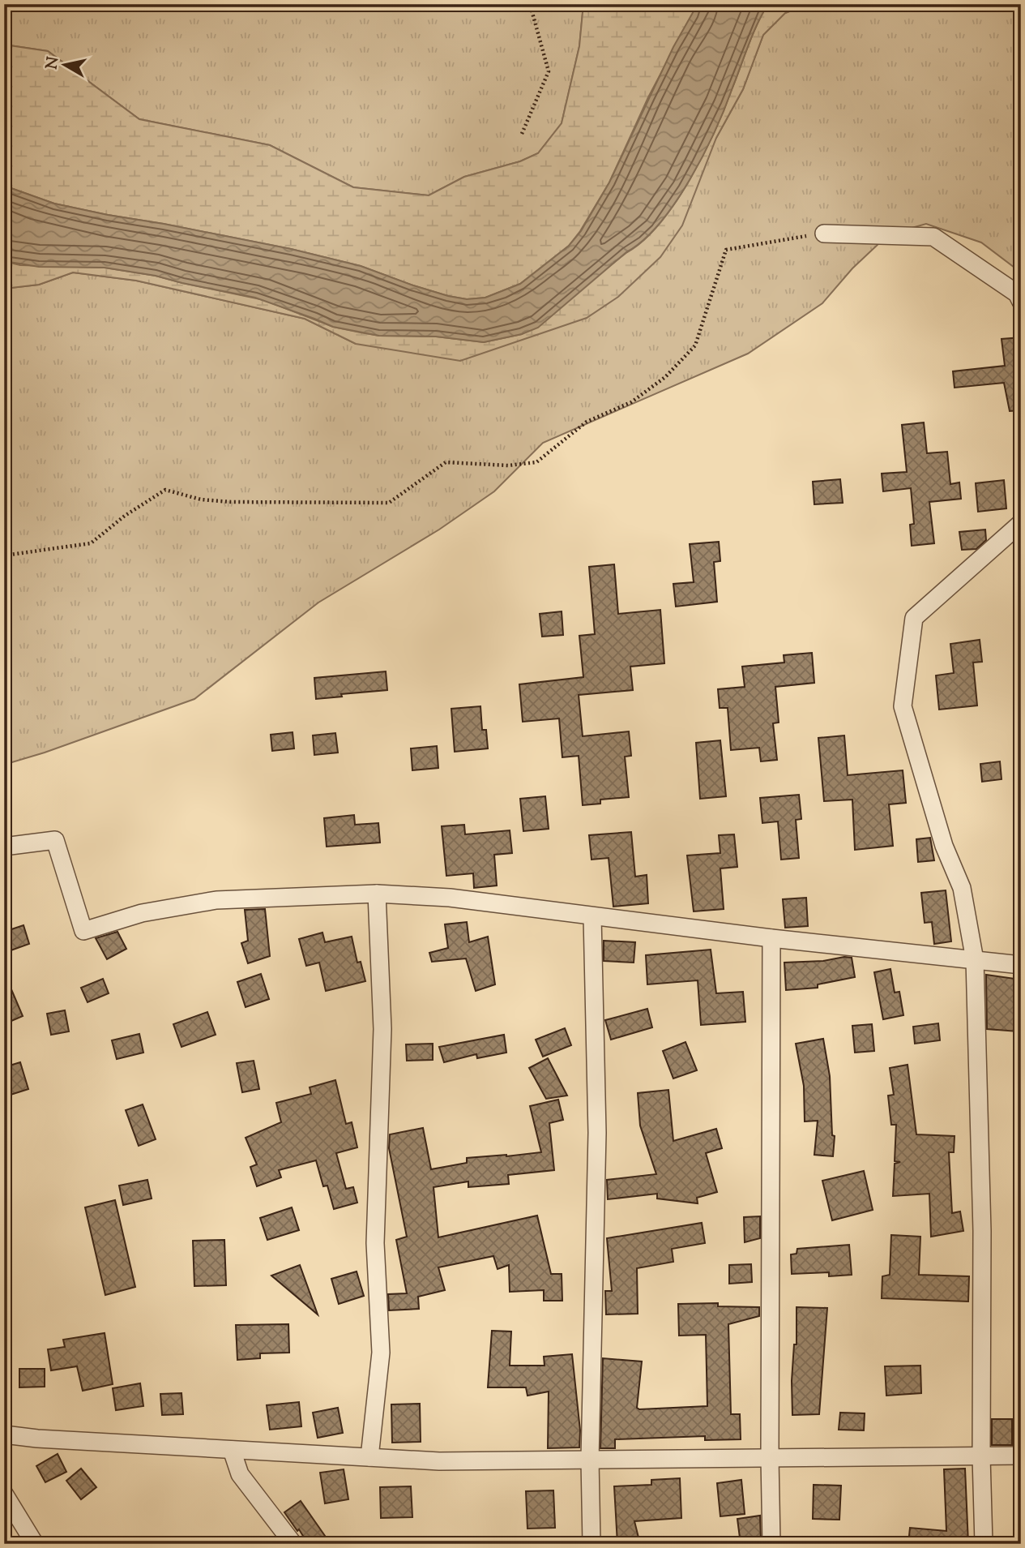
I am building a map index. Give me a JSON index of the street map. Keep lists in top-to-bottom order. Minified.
{"north":"left"}
